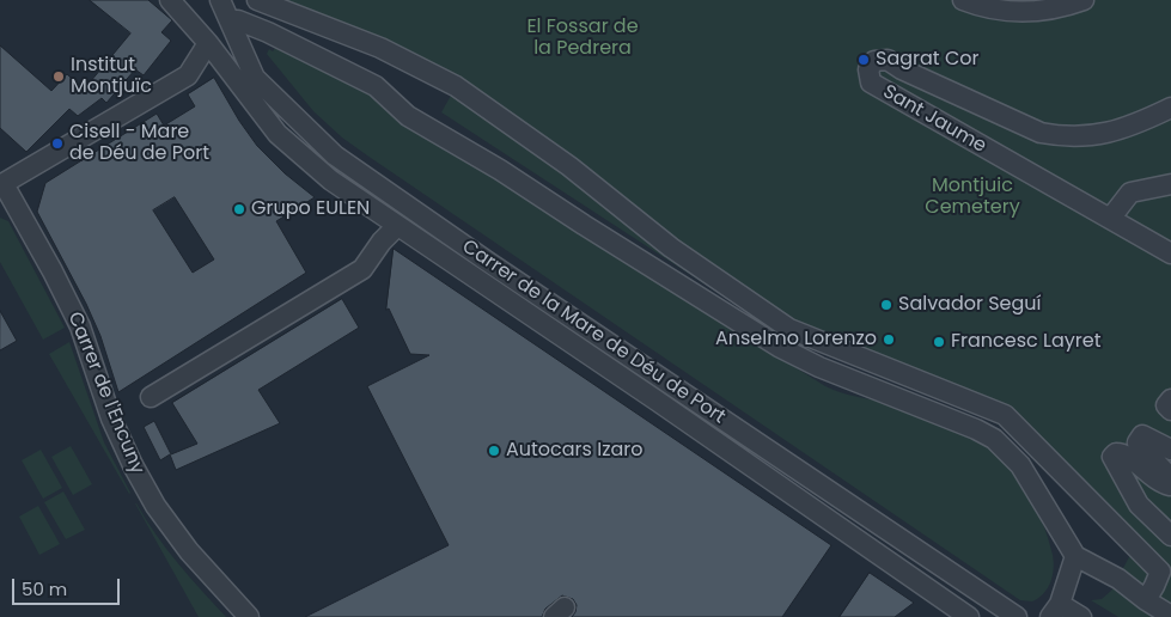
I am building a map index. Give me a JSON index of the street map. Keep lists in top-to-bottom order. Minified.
{"streets":{"street":["Sant Jaume","Carrer de la Mare de Déu de Port","Carrer de l'Encuny"]},"parks":["El Fossar de la Pedrera","Montjuic Cemetery"],"places":["Sagrat Cor","Institut Montjuïc","Cisell - Mare de Déu de Port","Grupo EULEN","Salvador Seguí","Anselmo Lorenzo","Francesc Layret","Autocars Izaro"],"scale_bar":"50 m"}
